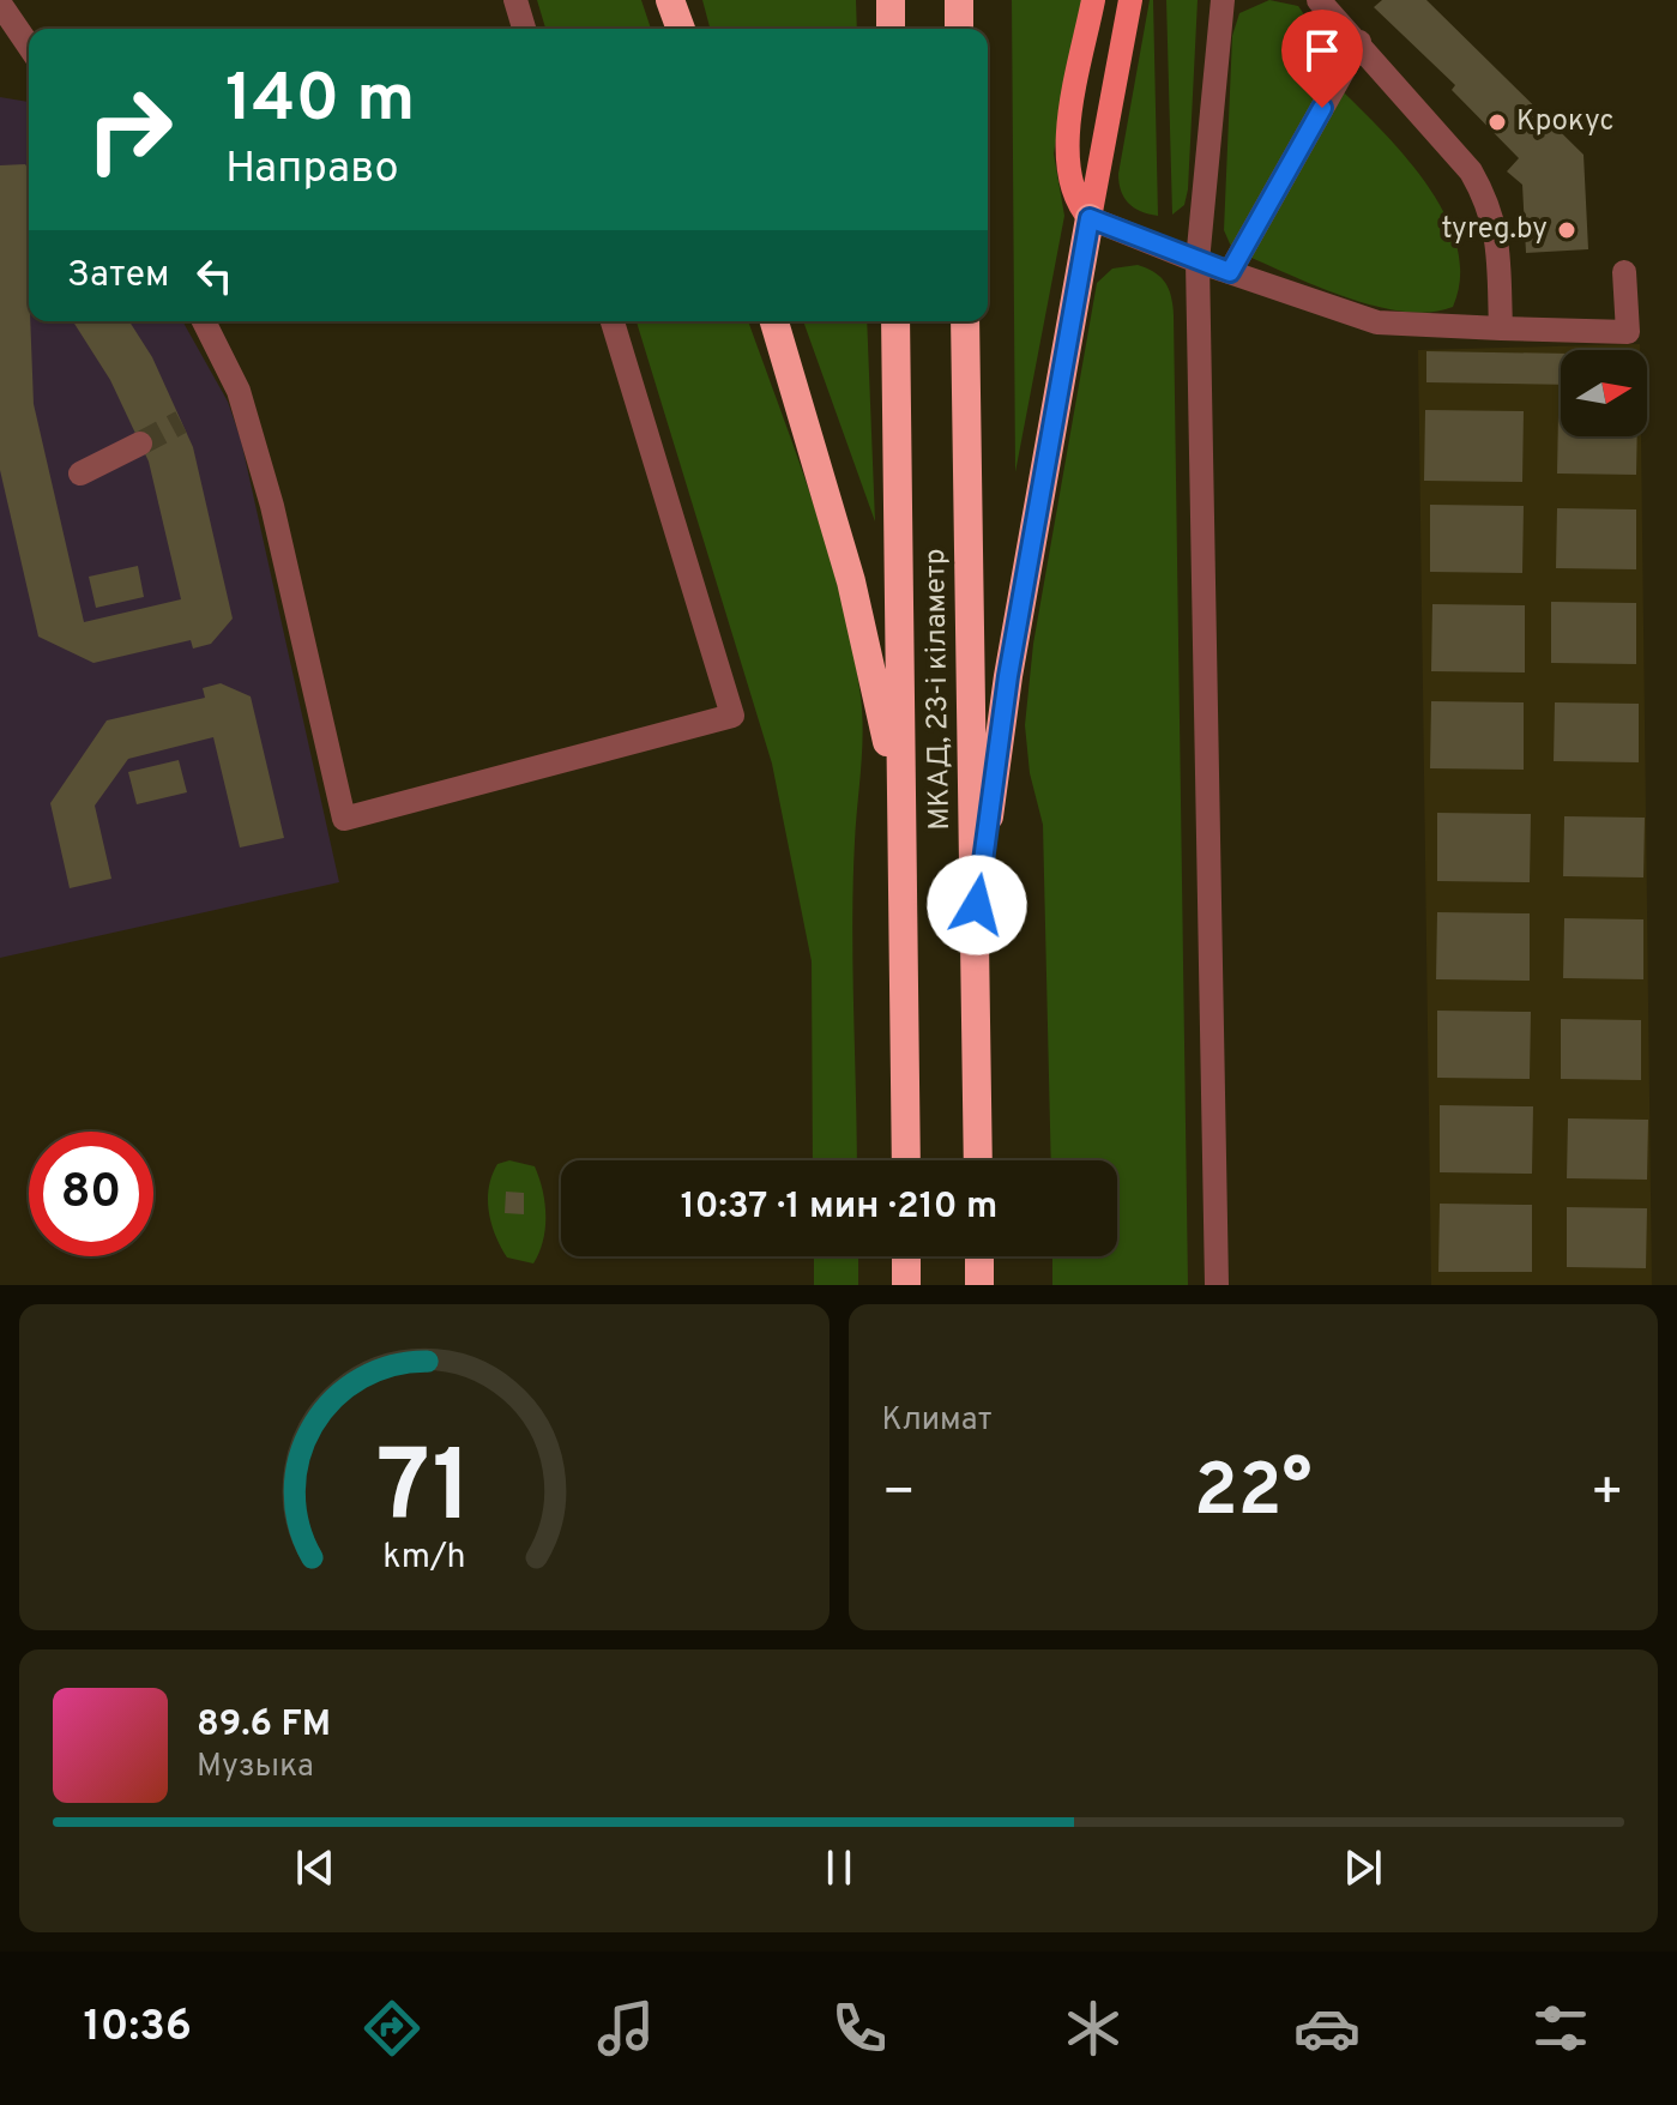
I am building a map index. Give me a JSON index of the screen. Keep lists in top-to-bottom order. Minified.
{"streets":{"highway":["МКАД, 23-і кіламетр"]},"places":["Крокус","tyreg.by"],"north":"right","page":{"turn":["140 m","Направо"],"then":"Затем","limit":"80","trip":"10:37 · 1 мин · 210 m","tile":"Климат","heat":["−","22°","+"],"song":["89.6 FM","Музыка"],"tabs":"10:36","gauge":["71","km/h"]}}
